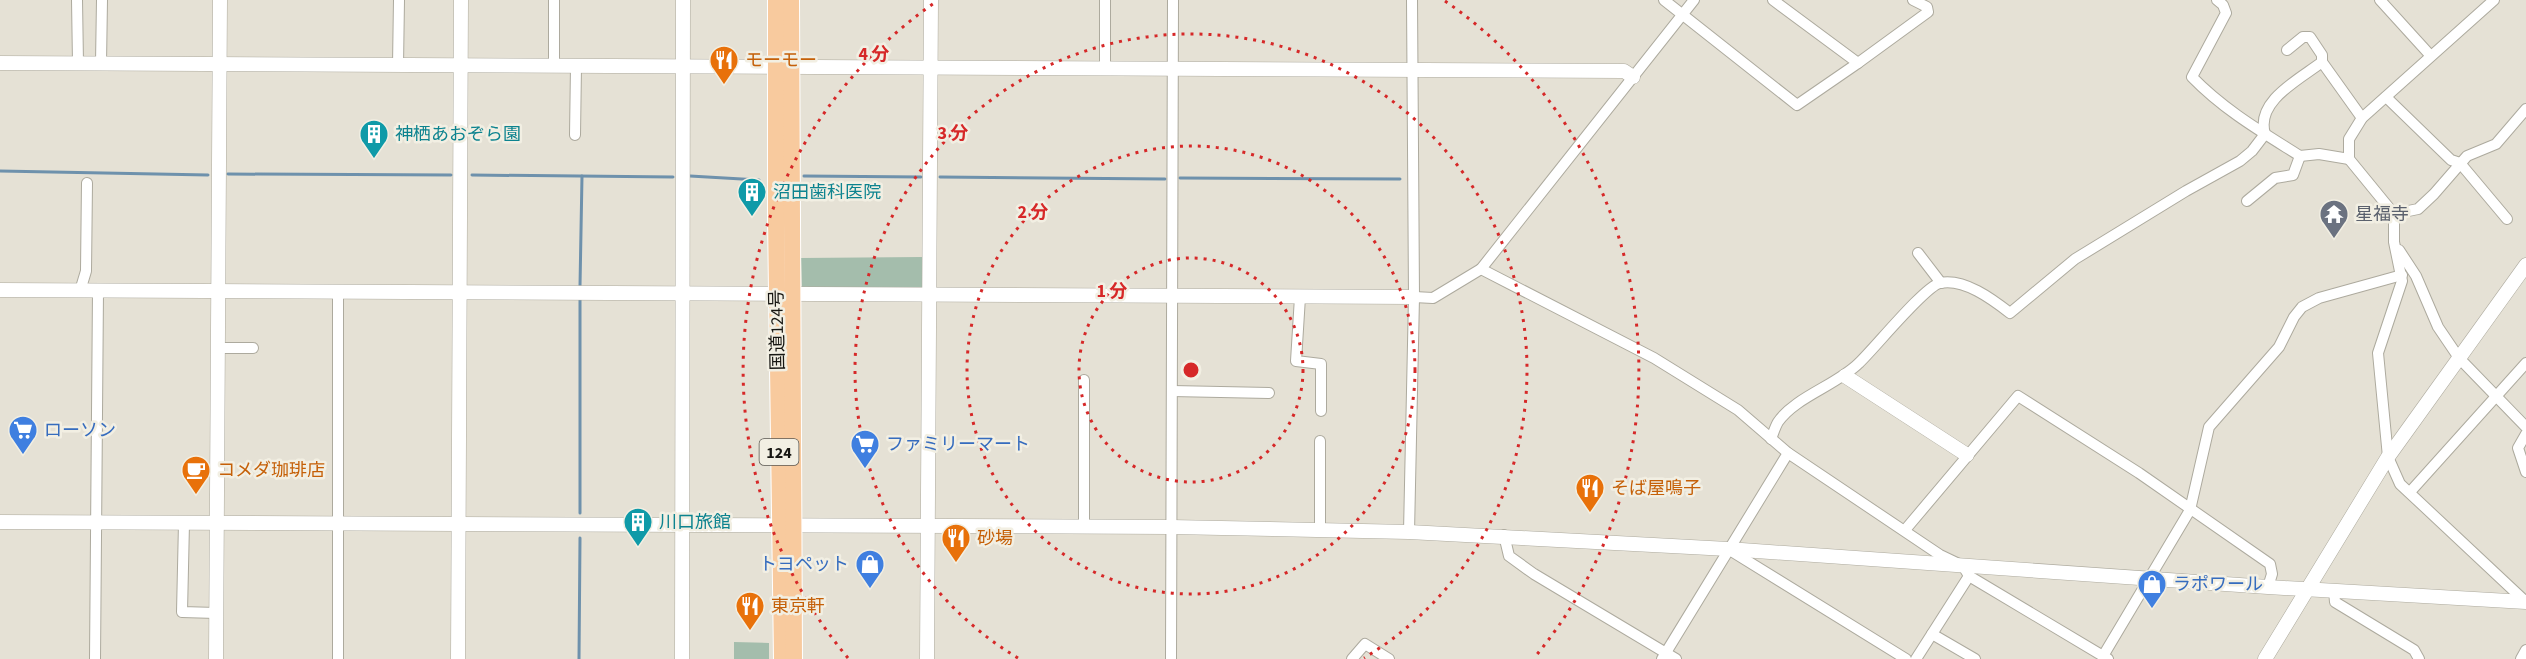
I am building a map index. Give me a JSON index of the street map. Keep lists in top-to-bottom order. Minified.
{"streets":{"highway":["国道124号","124"]},"places":{"restaurant":["モーモー","そば屋鳴子","砂場","東京軒"],"building":["神栖あおぞら園","沼田歯科医院","川口旅館"],"temple":["星福寺"],"supermarket":["ローソン","ファミリーマート"],"cafe":["コメダ珈琲店"],"shop":["トヨペット","ラポワール"]},"rings":["4 分","3 分","2 分","1 分"]}
